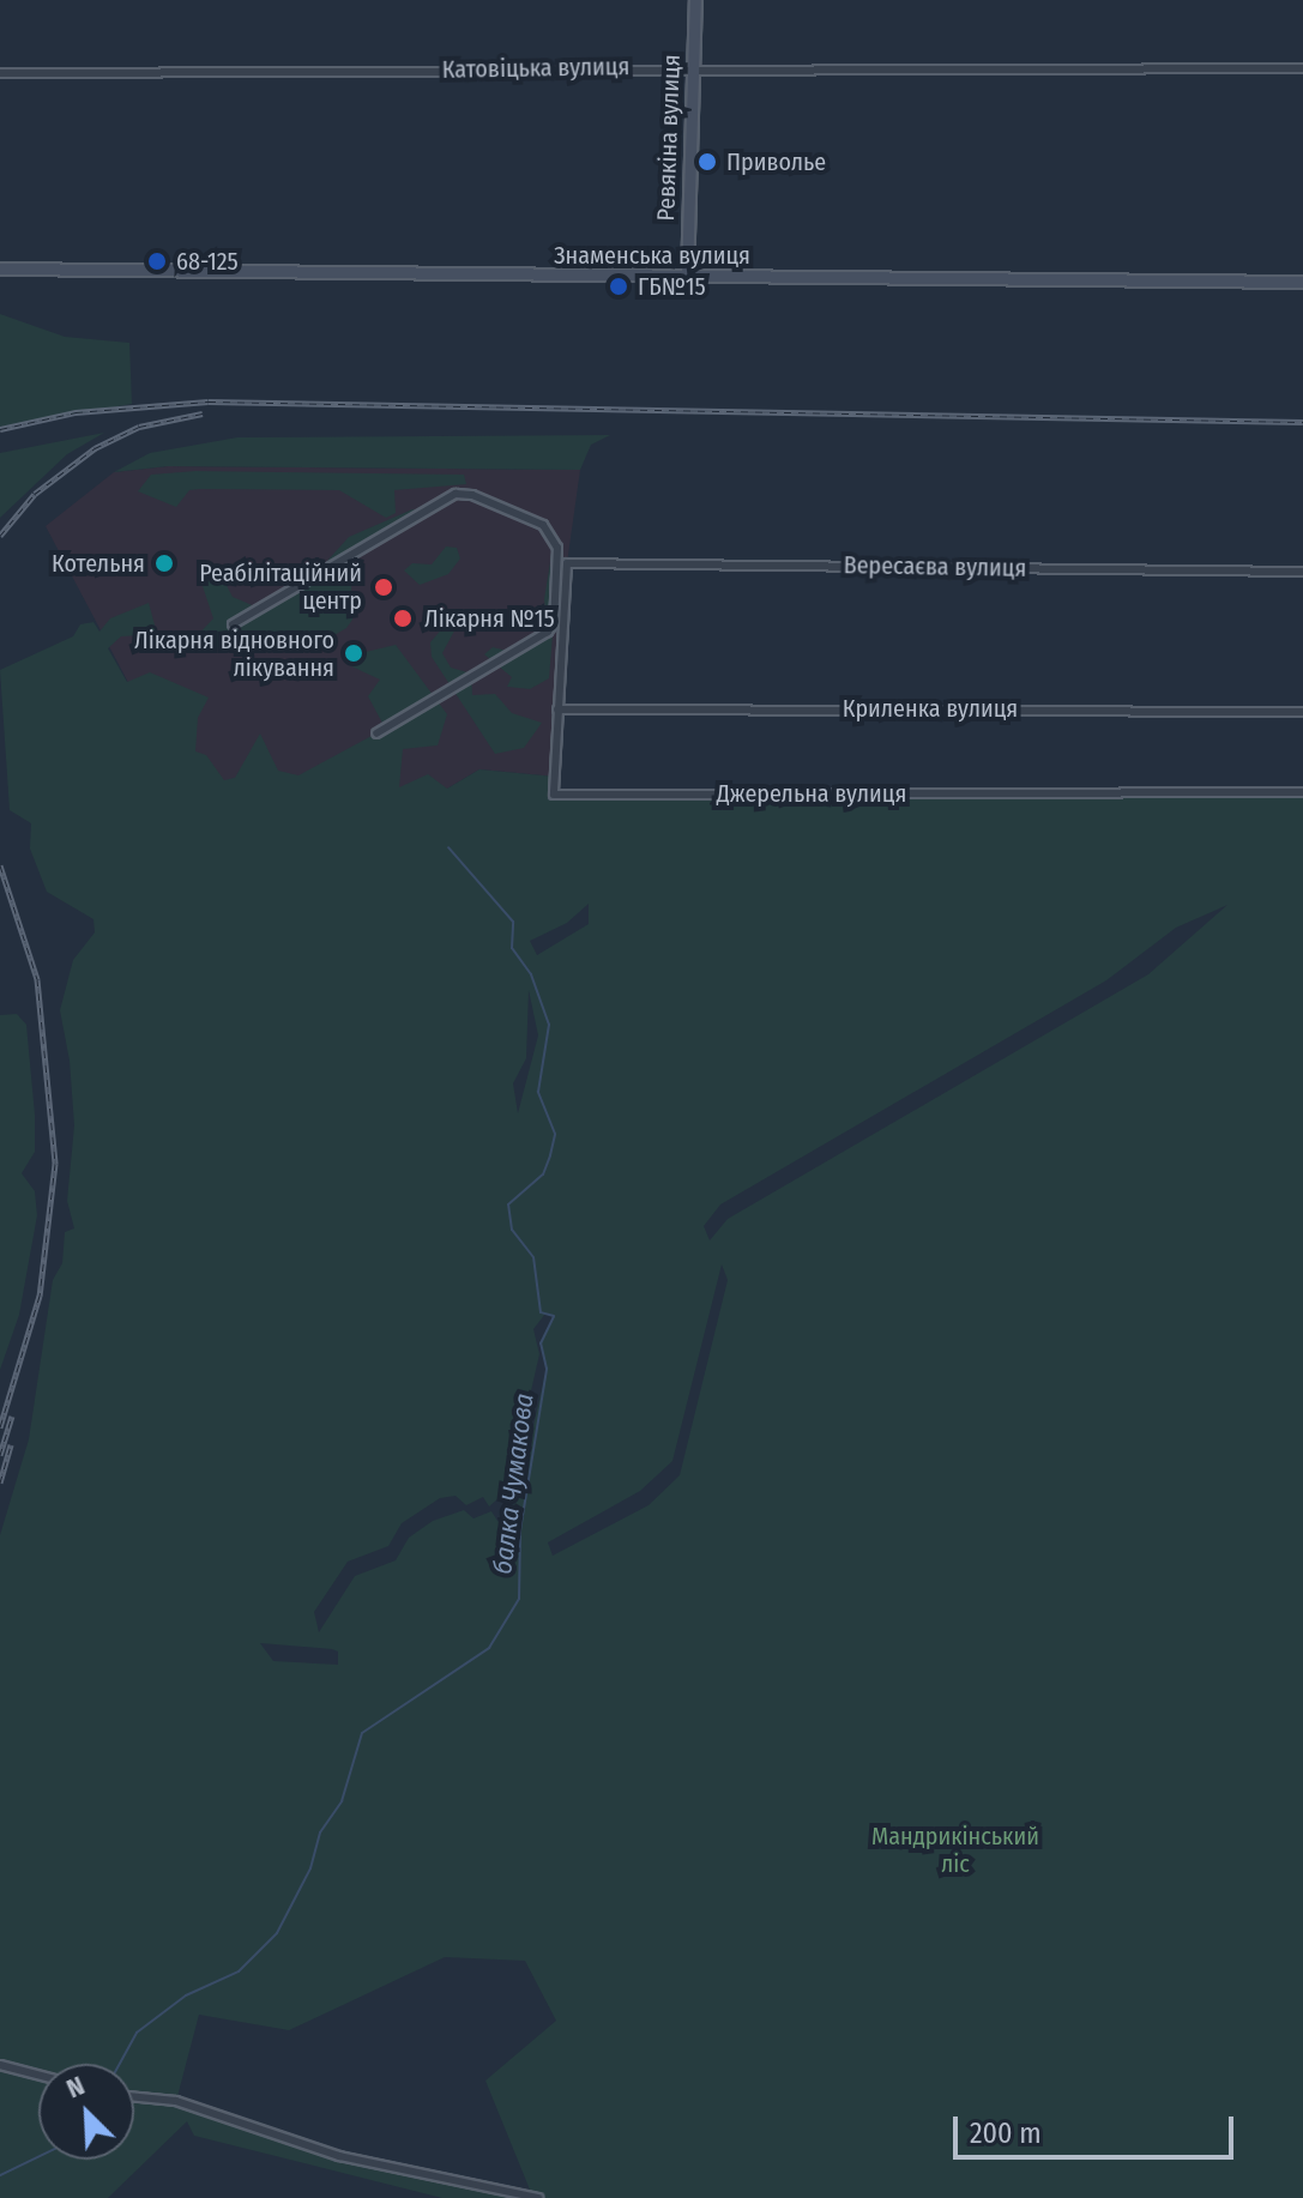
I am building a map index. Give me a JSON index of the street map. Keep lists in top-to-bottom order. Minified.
{"streets":{"main road":["Ревякіна вулиця","Знаменська вулиця"],"street":["Катовіцька вулиця","Вересаєва вулиця","Криленка вулиця","Джерельна вулиця"]},"crossings":[["Катовіцька вулиця","Ревякіна вулиця"],["Ревякіна вулиця","Знаменська вулиця"],["Вересаєва вулиця","Джерельна вулиця"],["Криленка вулиця","Джерельна вулиця"]],"water":["балка Чумакова"],"parks":["Мандрикінський ліс"],"places":["Приволье","68-125","ГБ№15","Котельня","Реабілітаційний центр","Лікарня №15","Лікарня відновного лікування"],"scale_bar":"200 m","north":"top left"}
